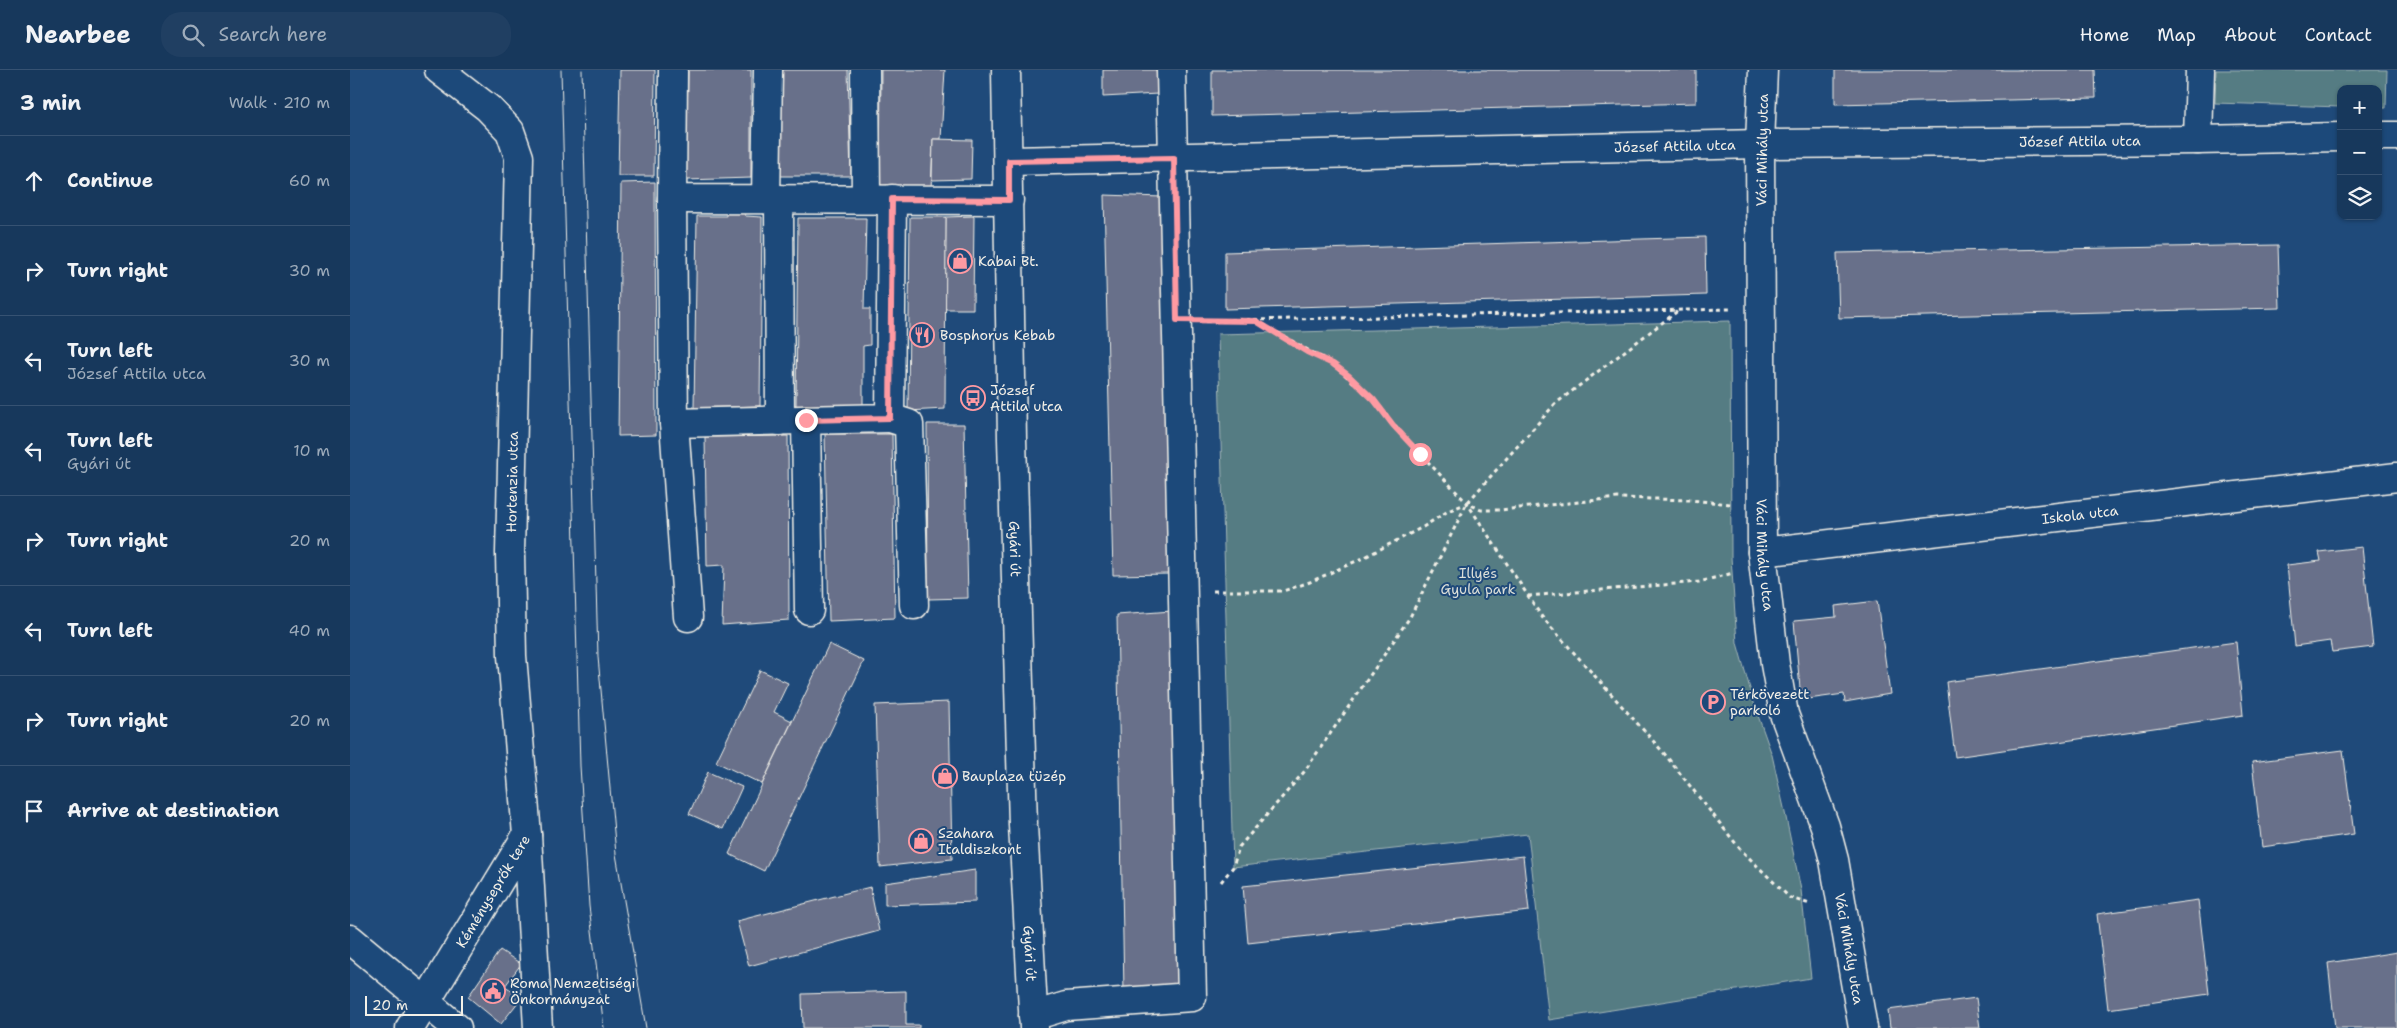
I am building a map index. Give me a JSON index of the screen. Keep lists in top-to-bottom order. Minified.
{"streets":{"street":["József Attila utca","Váci Mihály utca","Hortenzia utca","Iskola utca","Gyári út","Kéményseprők tere"]},"crossings":[["József Attila utca","Váci Mihály utca"],["József Attila utca","Gyári út"],["Váci Mihály utca","Iskola utca"],["Hortenzia utca","Kéményseprők tere"]],"parks":["Illyés Gyula park"],"places":{"shop":["Kabai Bt.","Bauplaza tüzép","Szahara Italdiszkont"],"restaurant":["Bosphorus Kebab"],"bus stop":["József Attila utca"],"parking":["Térkövezett parkoló"],"public building":["Roma Nemzetiségi Önkormányzat"]},"scale_bar":"20 m","page":{"header":"Nearbee","search":"Search here","nav":["Home","Map","About","Contact"],"heading":["3 min","Walk · 210 m"],"map_buttons":["+","−"],"list":[["Continue","60 m"],["Turn right","30 m"],["Turn left","József Attila utca","30 m"],["Turn left","Gyári út","10 m"],["Turn right","20 m"],["Turn left","40 m"],["Turn right","20 m"],"Arrive at destination"],"scale":"20 m"}}
